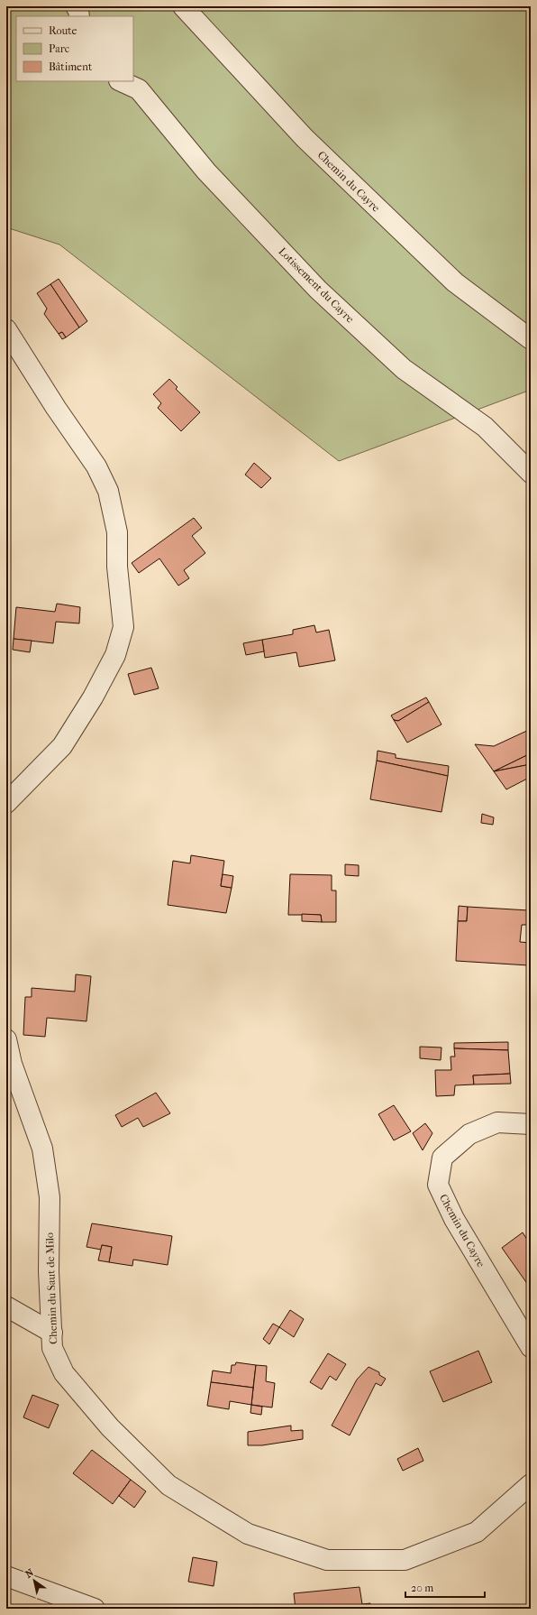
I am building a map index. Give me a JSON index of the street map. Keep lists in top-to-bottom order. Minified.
{"streets":{"street":["Chemin du Cayre","Lotissement du Cayre","Chemin du Saut de Milo"]},"legend":["Route","Parc","Bâtiment"],"scale_bar":"20 m","north":"top left"}
